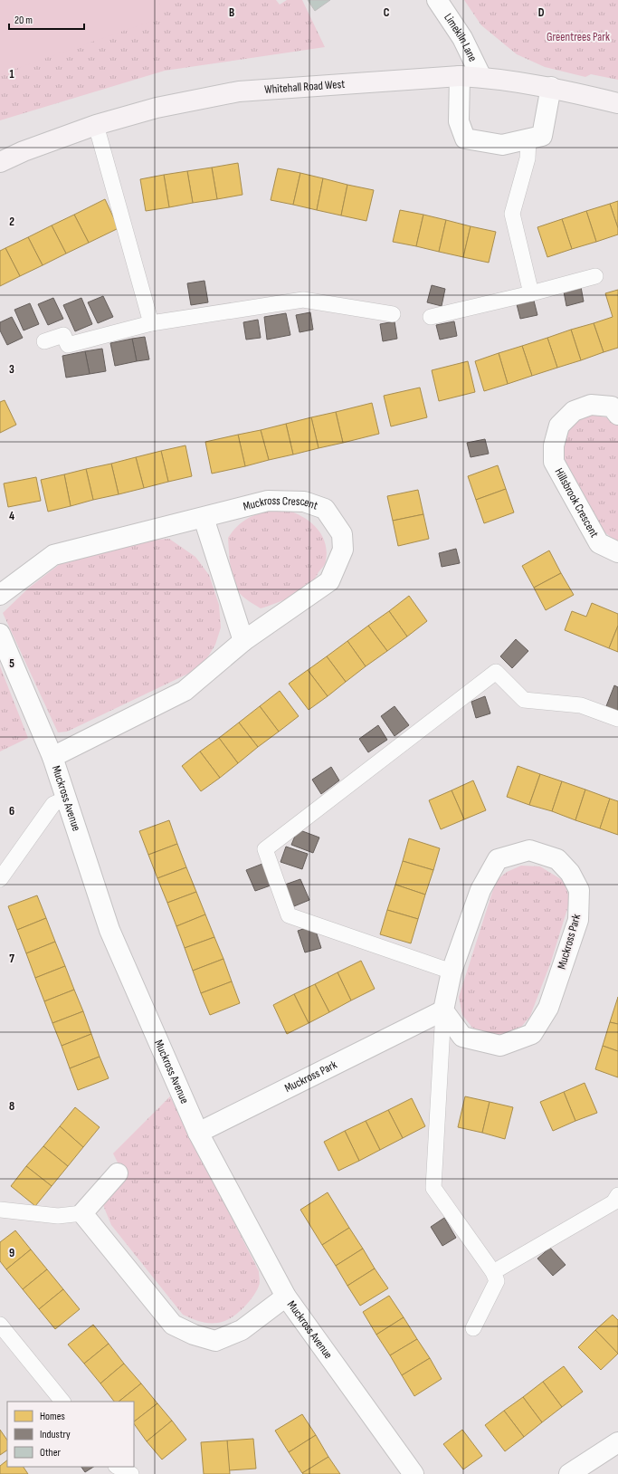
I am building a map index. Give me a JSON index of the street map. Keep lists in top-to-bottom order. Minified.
{"streets":{"street":["Limekiln Lane","Whitehall Road West","Hillsbrook Crescent","Muckross Crescent","Muckross Avenue","Muckross Park"]},"crossings":[["Limekiln Lane","Whitehall Road West"],["Muckross Crescent","Muckross Avenue"],["Muckross Avenue","Muckross Park"]],"parks":["Greentrees Park"],"legend":["Homes","Industry","Other"],"scale_bar":"20 m","grid":{"columns":["B","C","D"],"rows":["1","2","3","4","5","6","7","8","9"]}}
